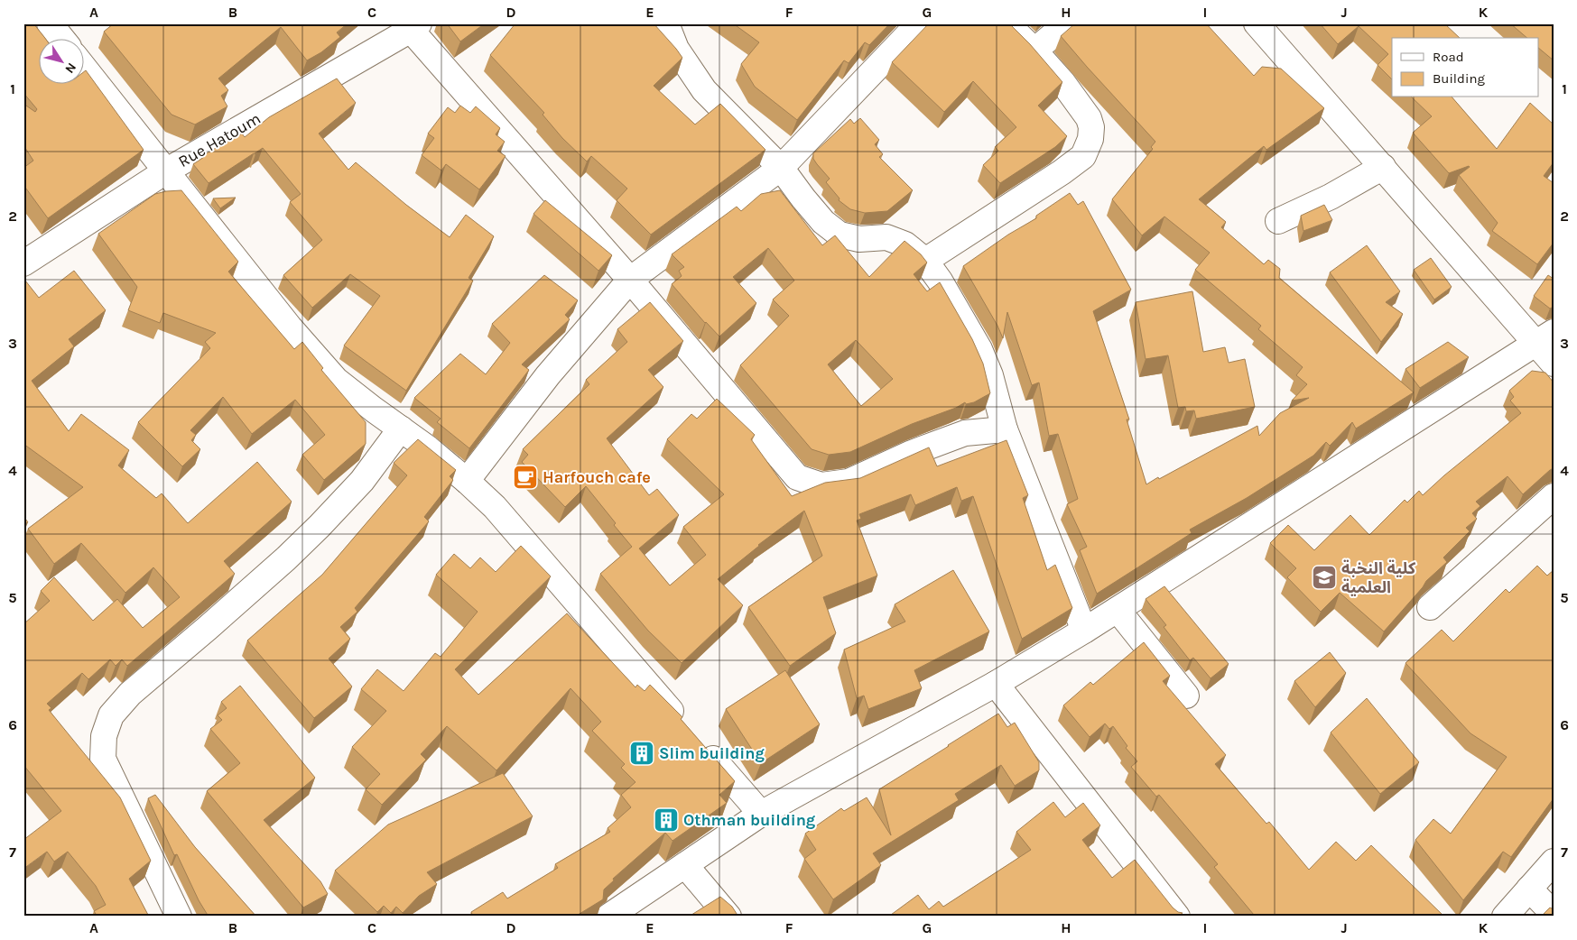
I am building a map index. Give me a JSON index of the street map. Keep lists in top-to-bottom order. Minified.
{"streets":{"street":["Rue Hatoum"]},"places":{"cafe":["Harfouch cafe"],"school or university":["كلية النخبة العلمية"],"building":["Slim building","Othman building"]},"legend":["Road","Building"],"north":"bottom right","grid":{"columns":["A","B","C","D","E","F","G","H","I","J","K"],"rows":["1","2","3","4","5","6","7"]}}
